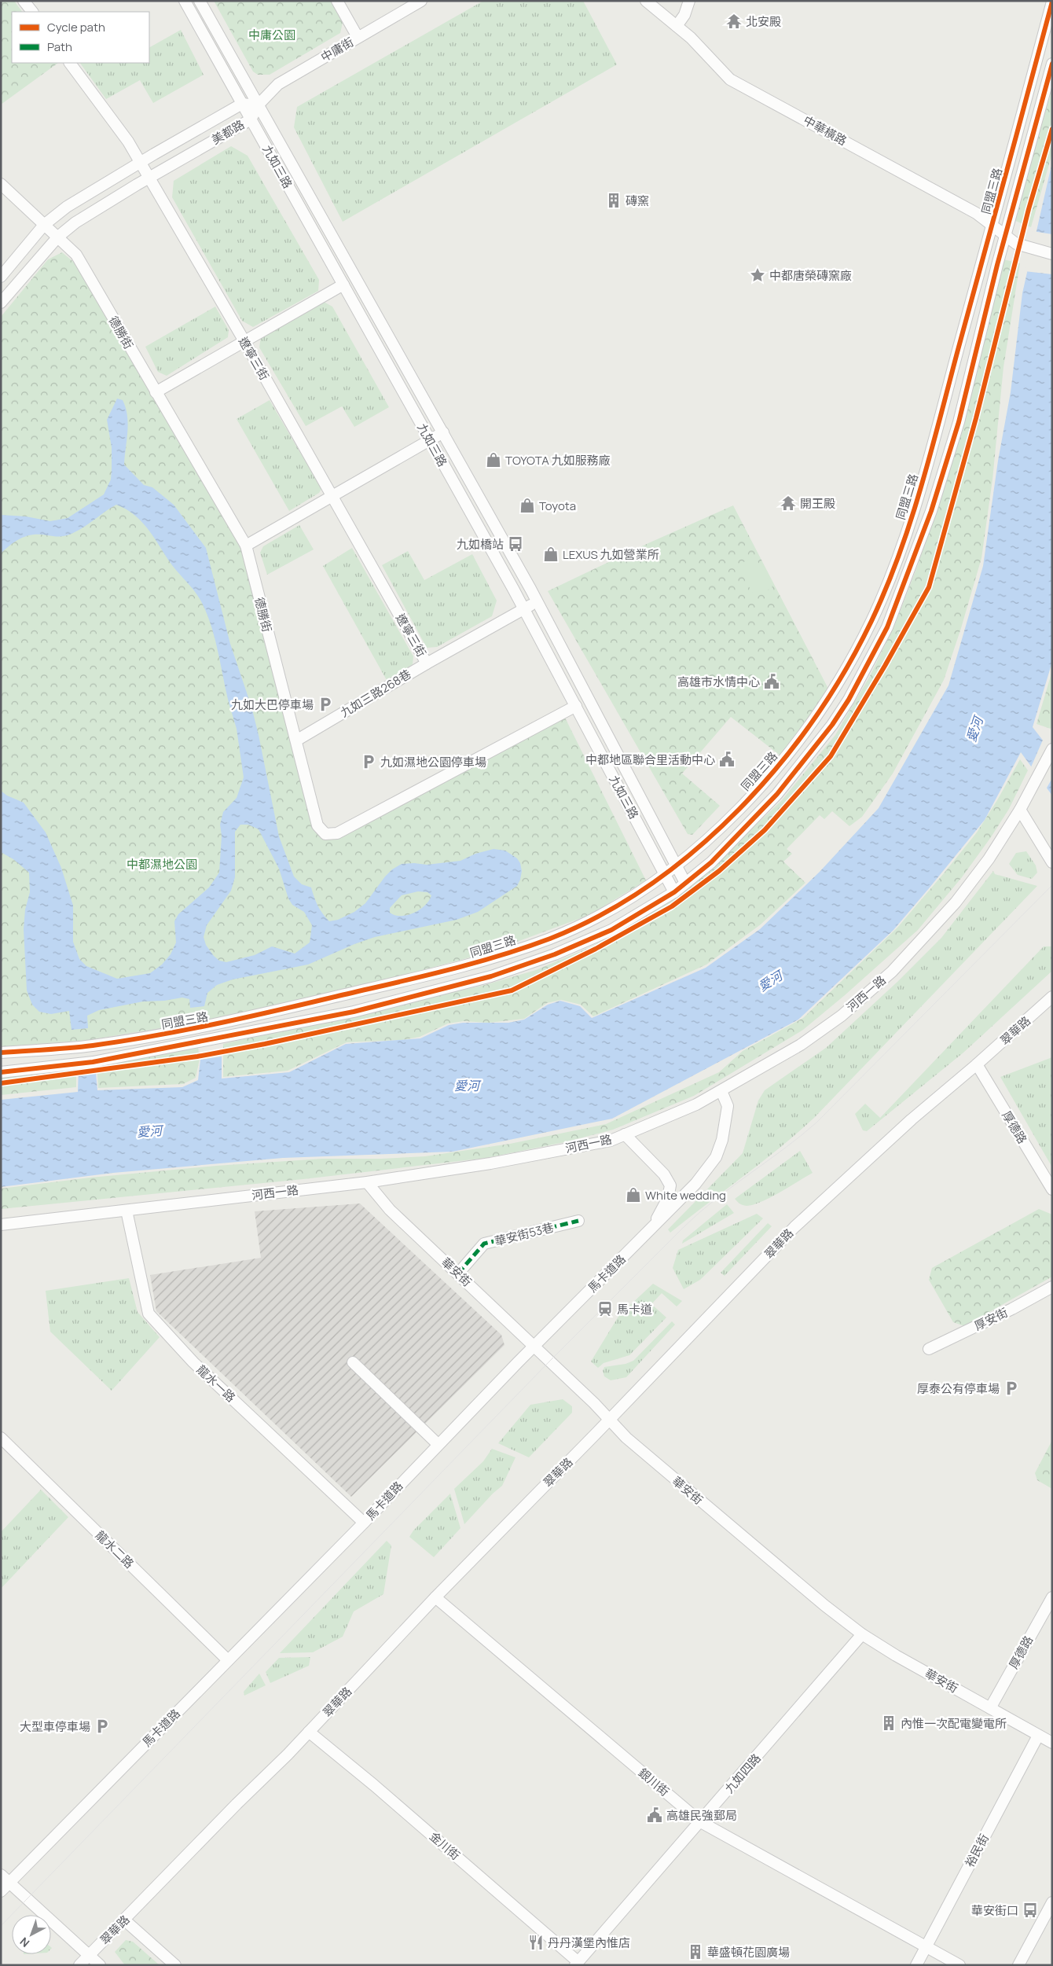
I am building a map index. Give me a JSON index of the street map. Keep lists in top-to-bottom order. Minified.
{"streets":{"street":["中庸街","中華橫路","美都路","九如三路","同盟三路","德勝街","遼寧三街","九如三路268巷","河西一路","翠華路","厚德路","華安街53巷","華安街","馬卡道路","厚安街","龍水一路","龍水二路","九如四路","銀川街","金川街","裕民街"]},"crossings":[["中庸街","美都路"],["中庸街","九如三路"],["中華橫路","同盟三路"],["美都路","九如三路"],["美都路","德勝街"],["美都路","遼寧三街"],["九如三路","同盟三路"],["九如三路","德勝街"],["九如三路","九如三路268巷"],["德勝街","九如三路268巷"],["遼寧三街","九如三路268巷"],["河西一路","華安街"],["河西一路","馬卡道路"],["河西一路","龍水一路"],["翠華路","厚德路"],["翠華路","華安街"],["翠華路","銀川街"],["翠華路","金川街"],["厚德路","華安街"],["華安街53巷","華安街"],["華安街","馬卡道路"],["華安街","九如四路"],["華安街","裕民街"],["馬卡道路","龍水一路"],["馬卡道路","龍水二路"],["九如四路","銀川街"],["九如四路","金川街"],["銀川街","裕民街"]],"water":["愛河"],"parks":["中庸公園","中都濕地公園"],"places":{"temple":["北安殿","開王殿"],"building":["磚窯","內惟一次配電變電所","華盛頓花園廣場"],"place":["中都唐榮磚窯廠"],"shop":["TOYOTA 九如服務廠","Toyota","LEXUS 九如營業所","White wedding"],"bus stop":["九如橋站","華安街口"],"public building":["高雄市水情中心","中都地區聯合里活動中心","高雄民強郵局"],"parking":["九如大巴停車場","九如濕地公園停車場","厚泰公有停車場","大型車停車場"],"station":["馬卡道"],"restaurant":["丹丹漢堡內惟店"]},"legend":["Cycle path","Path"],"north":"bottom left"}
